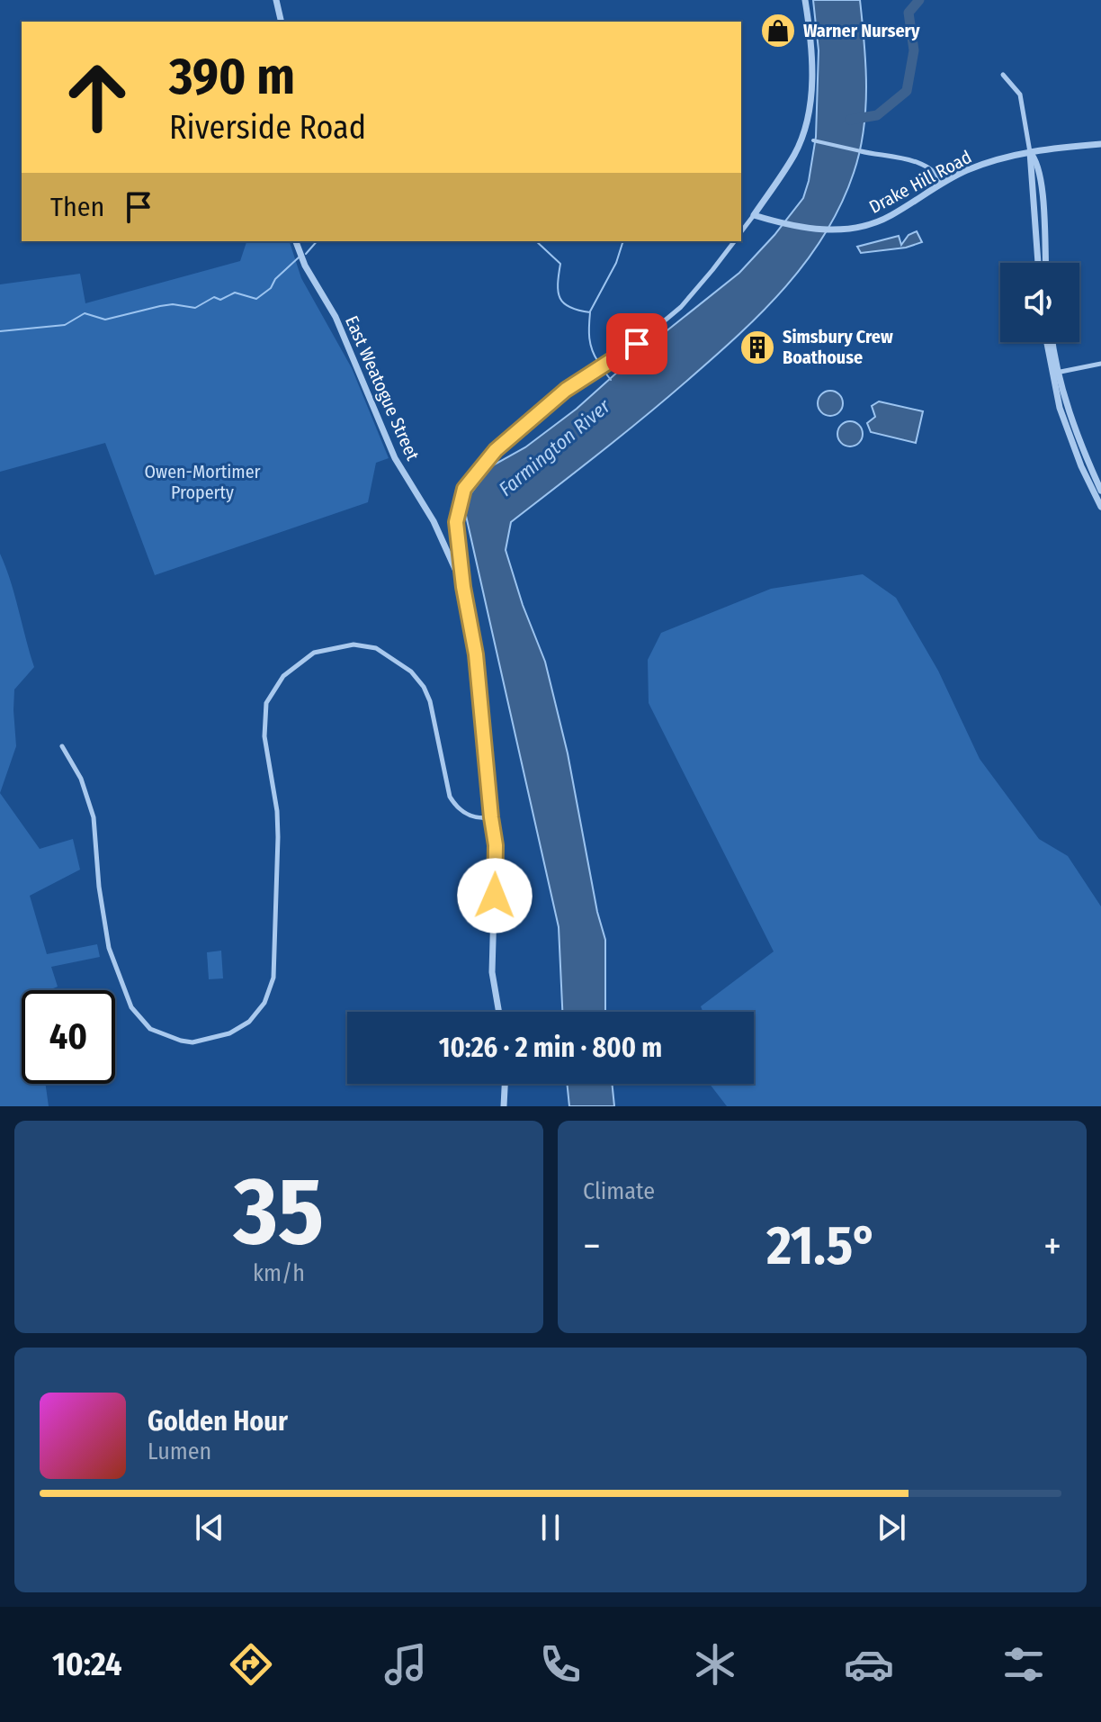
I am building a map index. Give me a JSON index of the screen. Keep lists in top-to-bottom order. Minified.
{"streets":{"street":["Drake Hill Road","East Weatogue Street"]},"water":["Farmington River"],"parks":["Owen-Mortimer Property"],"places":{"shop":["Warner Nursery"],"building":["Simsbury Crew Boathouse"]},"page":{"turn":["390 m","Riverside Road"],"then":"Then","limit":"40","trip":"10:26 · 2 min · 800 m","tile":[["35","km/h"],"Climate"],"heat":["−","21.5°","+"],"song":["Golden Hour","Lumen"],"tabs":"10:24"}}
